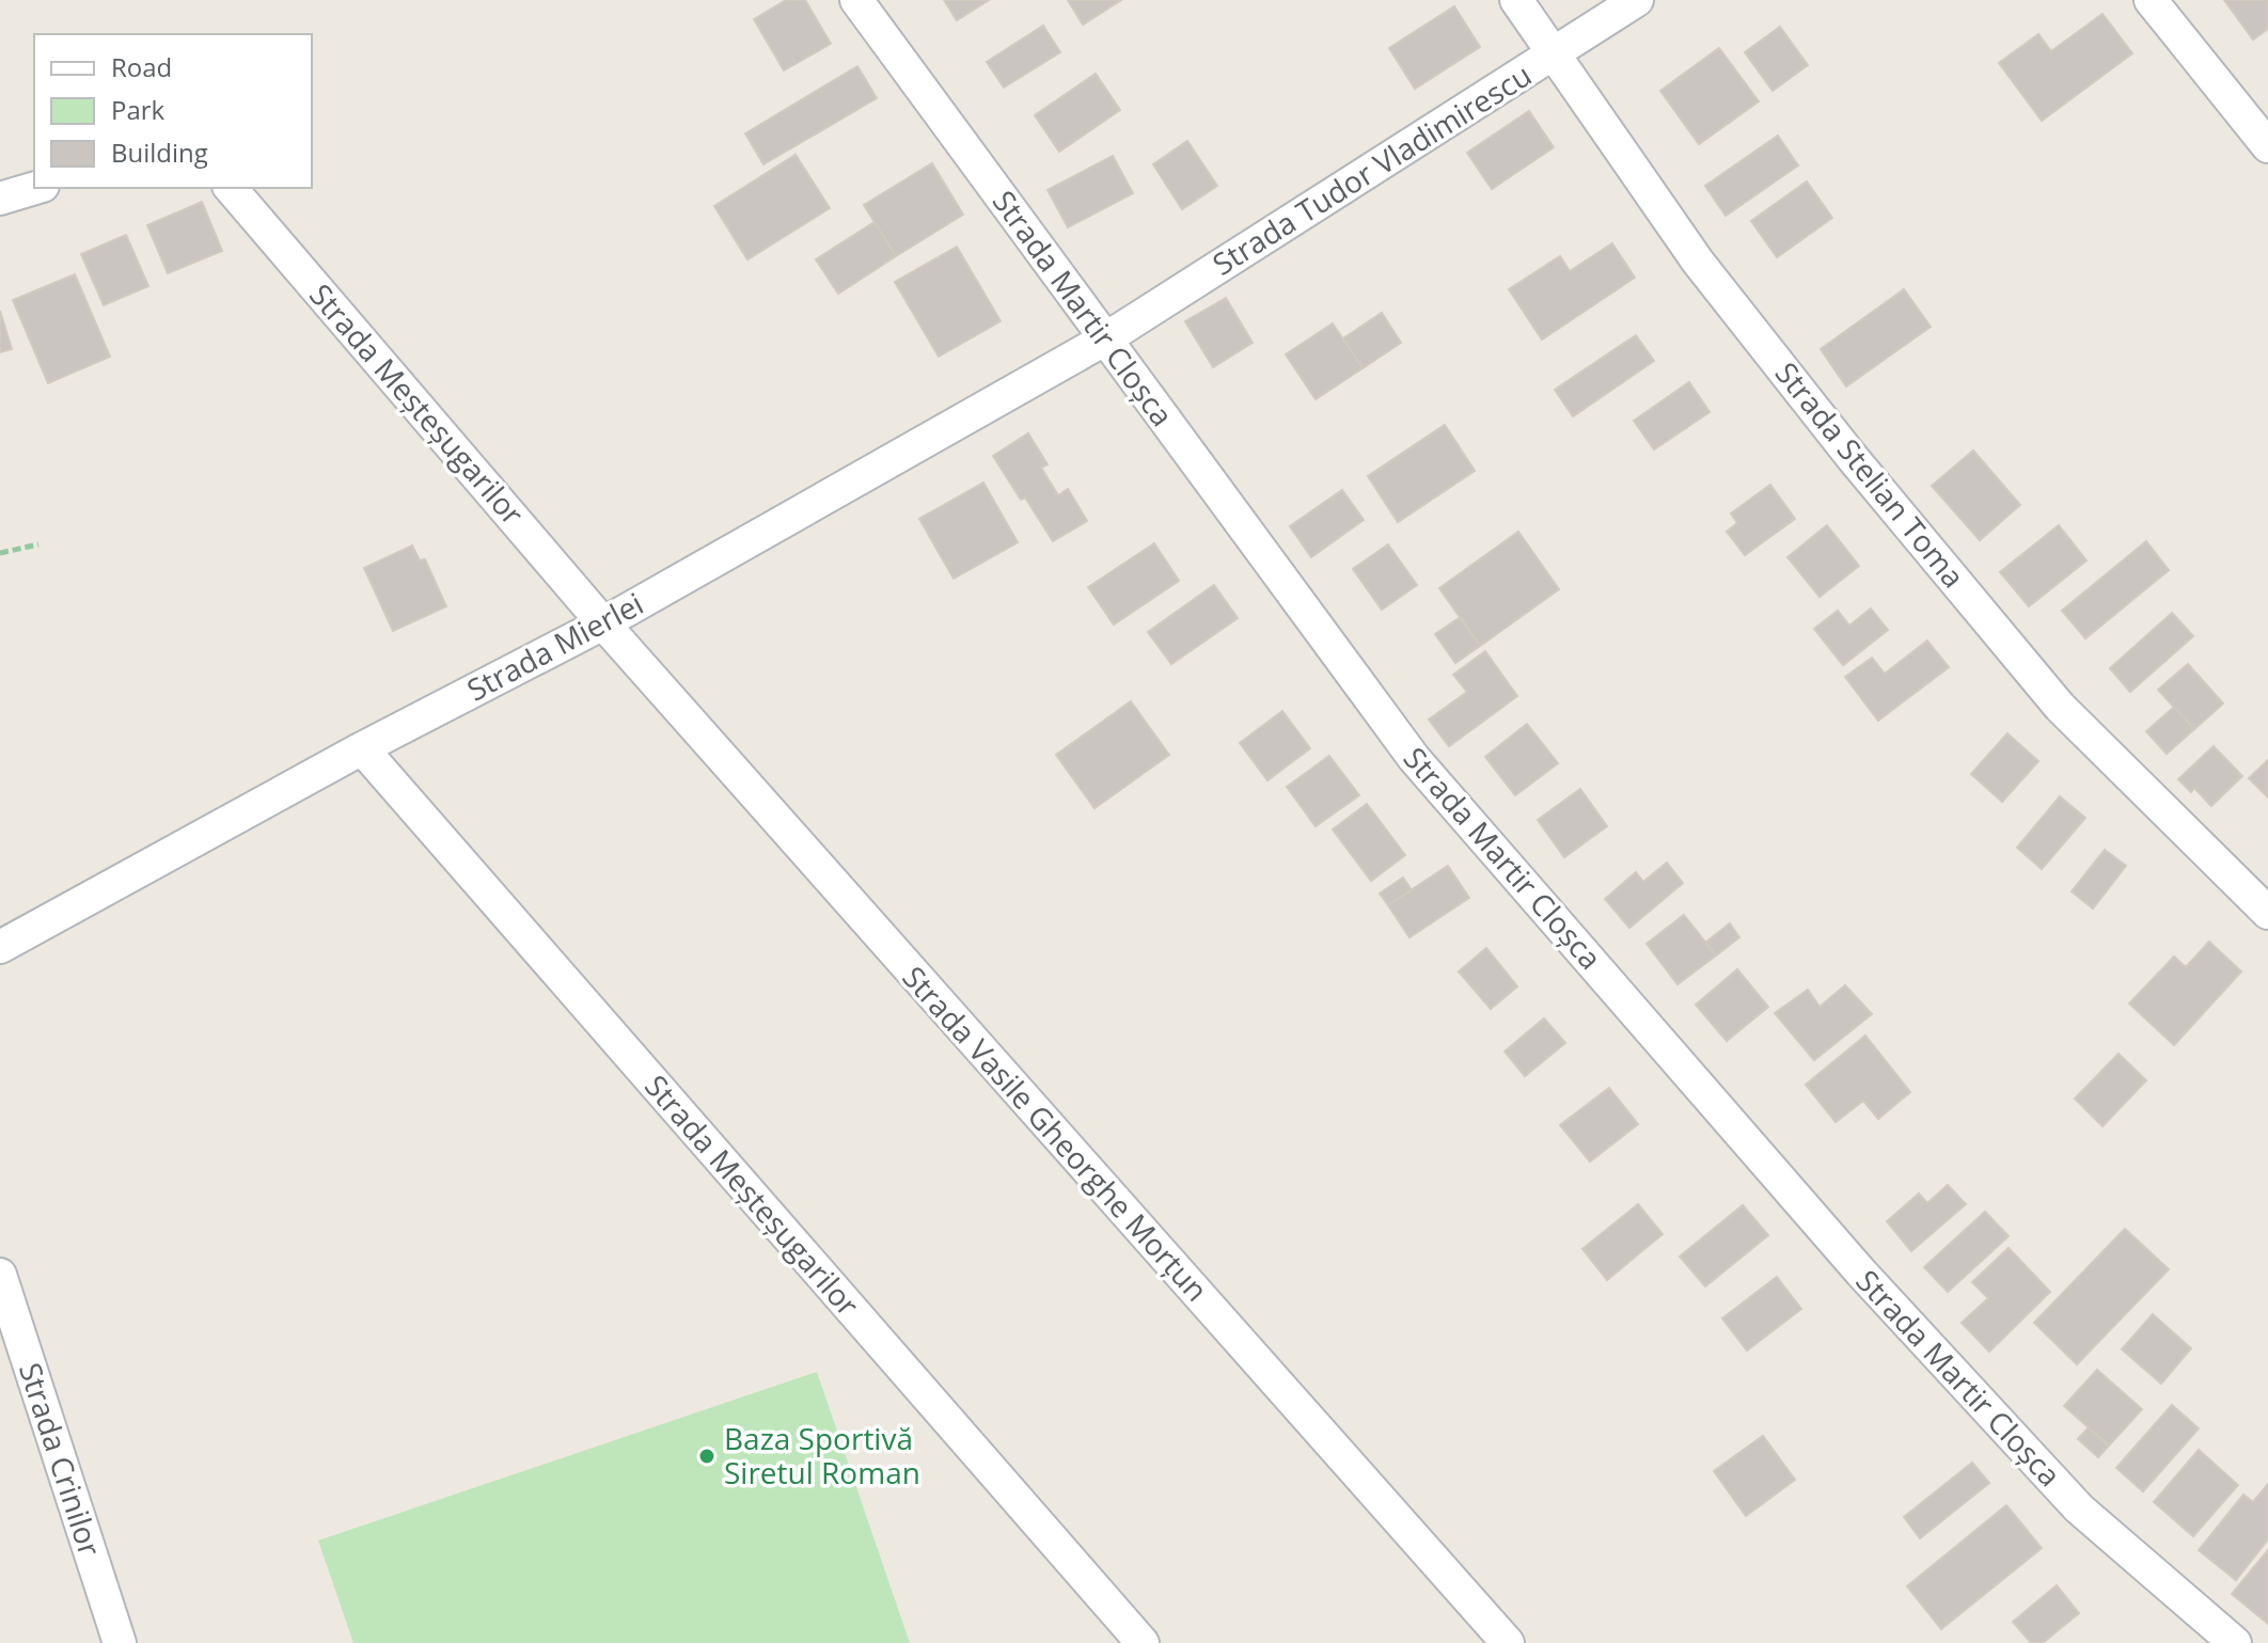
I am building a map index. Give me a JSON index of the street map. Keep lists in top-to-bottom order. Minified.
{"streets":{"street":["Strada Tudor Vladimirescu","Strada Martir Cloșca","Strada Meșteșugarilor","Strada Stelian Toma","Strada Mierlei","Strada Vasile Gheorghe Morțun","Strada Crinilor"]},"crossings":[["Strada Tudor Vladimirescu","Strada Martir Cloșca"],["Strada Tudor Vladimirescu","Strada Stelian Toma"],["Strada Tudor Vladimirescu","Strada Mierlei"],["Strada Martir Cloșca","Strada Mierlei"],["Strada Meșteșugarilor","Strada Mierlei"],["Strada Meșteșugarilor","Strada Vasile Gheorghe Morțun"],["Strada Mierlei","Strada Vasile Gheorghe Morțun"]],"places":["Baza Sportivă Siretul Roman"],"legend":["Road","Park","Building"]}
